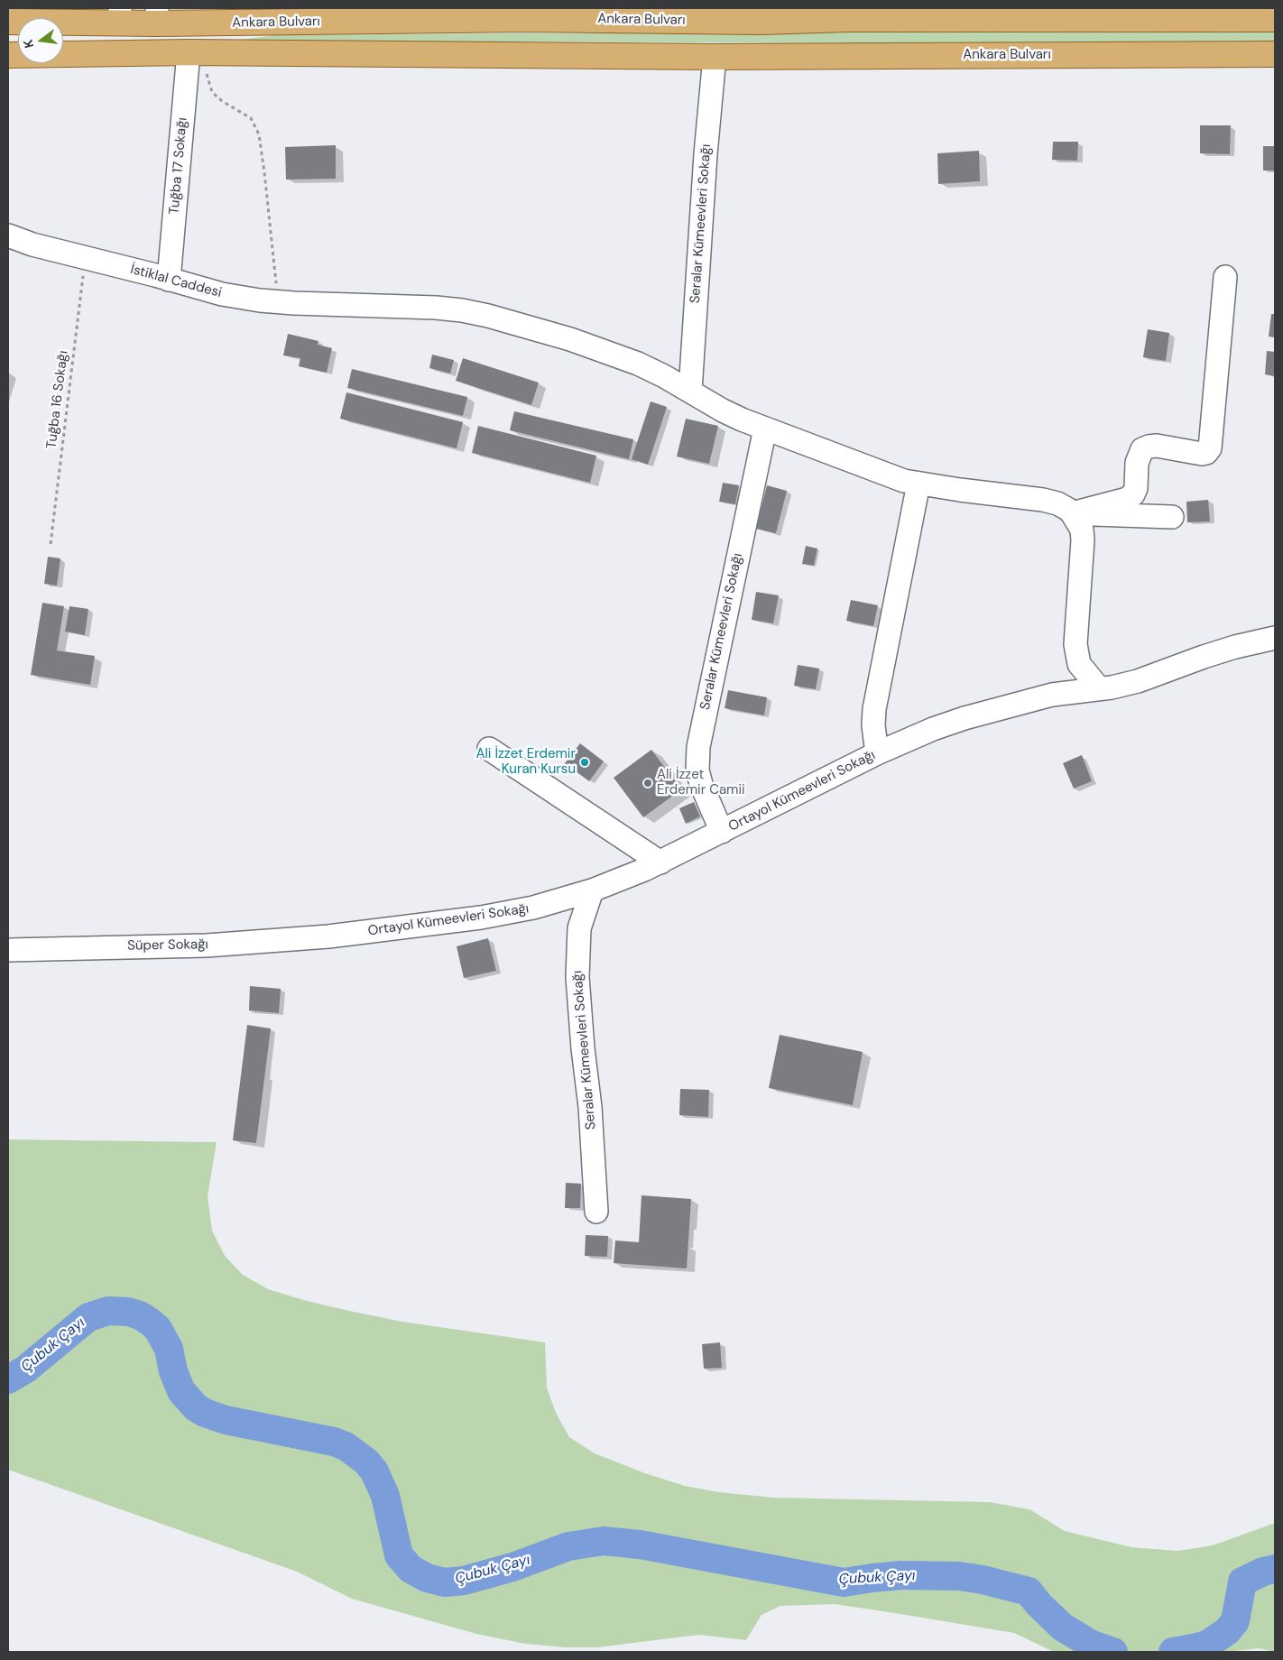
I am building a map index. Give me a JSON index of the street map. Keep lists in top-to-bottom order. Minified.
{"streets":{"main road":["Ankara Bulvarı"],"street":["Tuğba 17 Sokağı","Seralar Kümeevleri Sokağı","İstiklal Caddesi","Ortayol Kümeevleri Sokağı","Süper Sokağı"],"path":["Tuğba 16 Sokağı"]},"crossings":[["Ankara Bulvarı","Tuğba 17 Sokağı"],["Ankara Bulvarı","Seralar Kümeevleri Sokağı"],["Tuğba 17 Sokağı","İstiklal Caddesi"],["Seralar Kümeevleri Sokağı","İstiklal Caddesi"],["Seralar Kümeevleri Sokağı","Ortayol Kümeevleri Sokağı"],["İstiklal Caddesi","Tuğba 16 Sokağı"],["Ortayol Kümeevleri Sokağı","Süper Sokağı"]],"water":["Çubuk Çayı"],"places":["Ali İzzet Erdemir Kuran Kursu","Ali İzzet Erdemir Camii"],"north":"left"}
